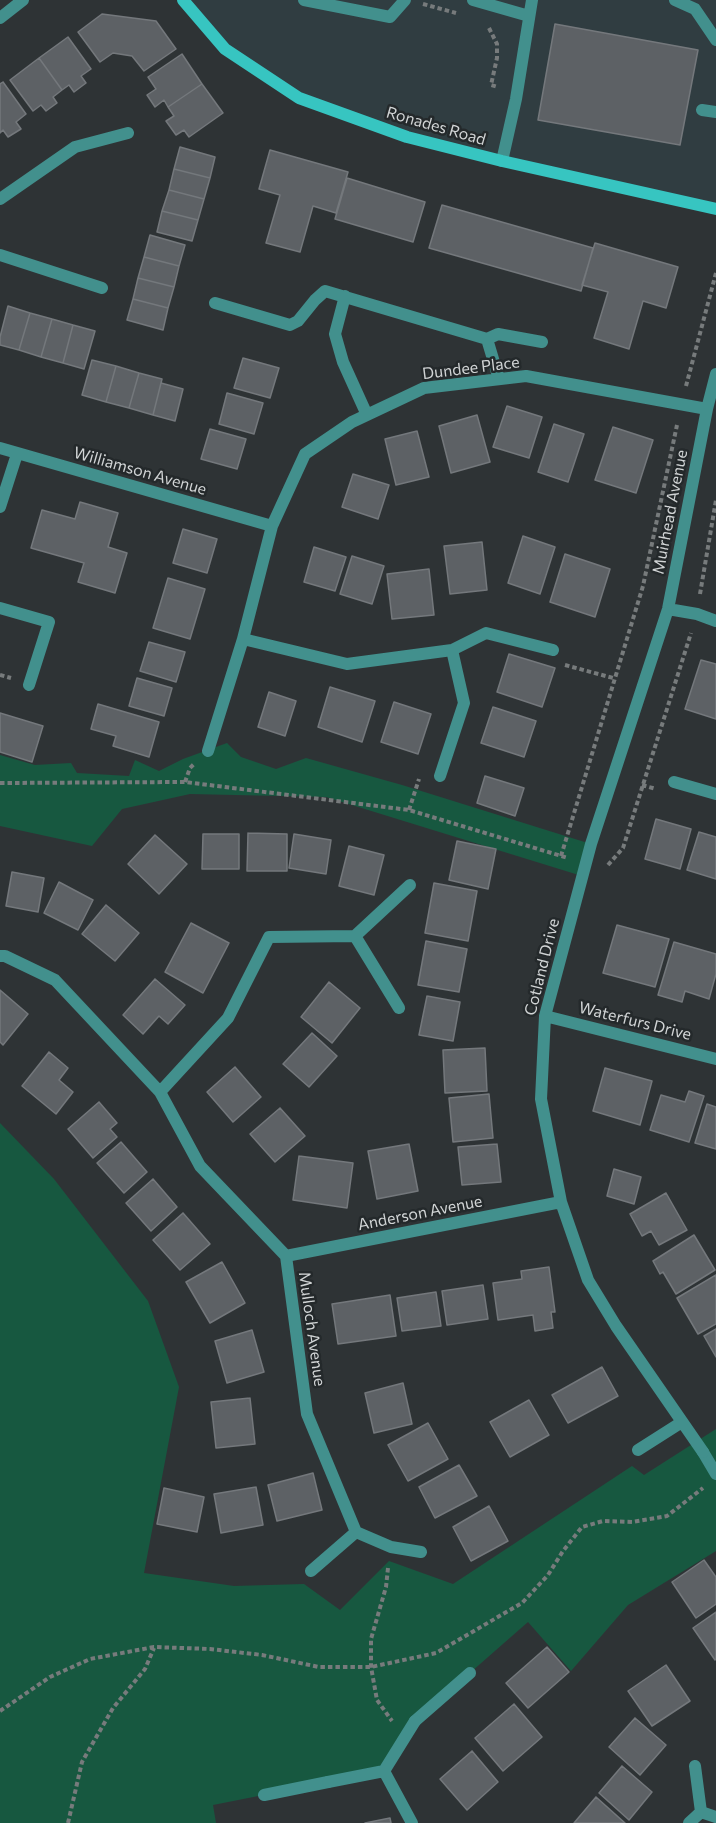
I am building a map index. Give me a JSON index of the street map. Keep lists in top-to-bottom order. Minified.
{"streets":{"main road":["Ronades Road"],"street":["Dundee Place","Williamson Avenue","Muirhead Avenue","Cotland Drive","Waterfurs Drive","Anderson Avenue","Mulloch Avenue"]},"crossings":[["Dundee Place","Williamson Avenue"],["Dundee Place","Muirhead Avenue"],["Muirhead Avenue","Cotland Drive"],["Cotland Drive","Waterfurs Drive"],["Cotland Drive","Anderson Avenue"],["Anderson Avenue","Mulloch Avenue"]]}
